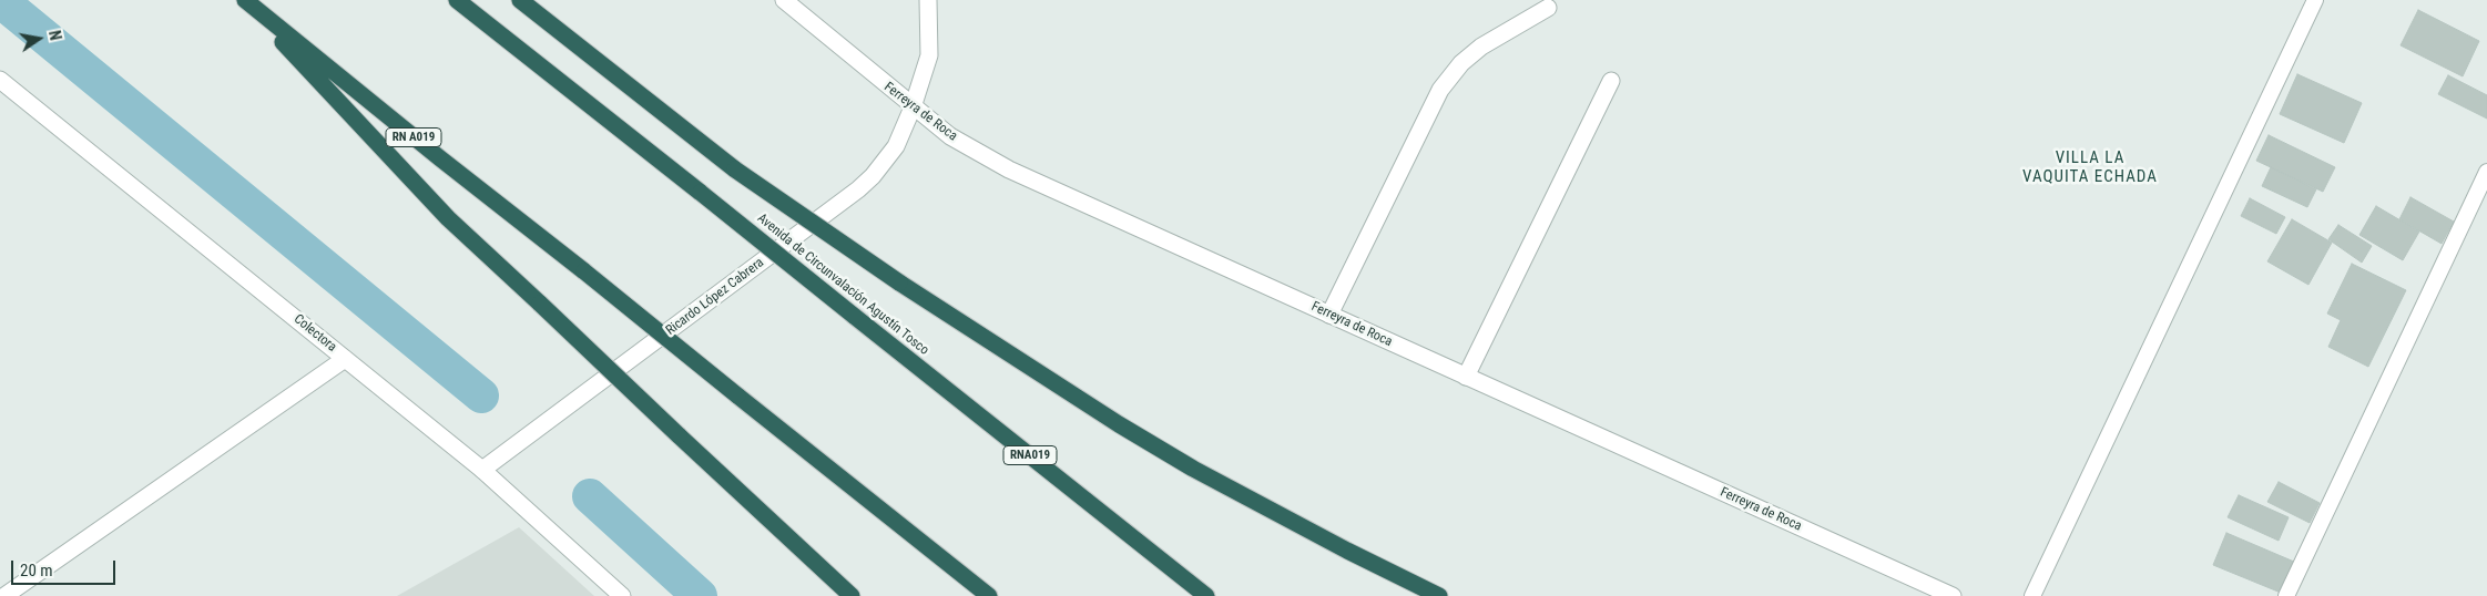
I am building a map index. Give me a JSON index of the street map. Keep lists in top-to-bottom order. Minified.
{"streets":{"highway":["RN A019","Avenida de Circunvalación Agustín Tosco","RNA019"],"street":["Ferreyra de Roca","Ricardo López Cabrera","Colectora"]},"crossings":[["Ferreyra de Roca","Ricardo López Cabrera"],["Ricardo López Cabrera","Colectora"]],"districts":["VILLA LA VAQUITA ECHADA"],"scale_bar":"20 m","north":"right"}
